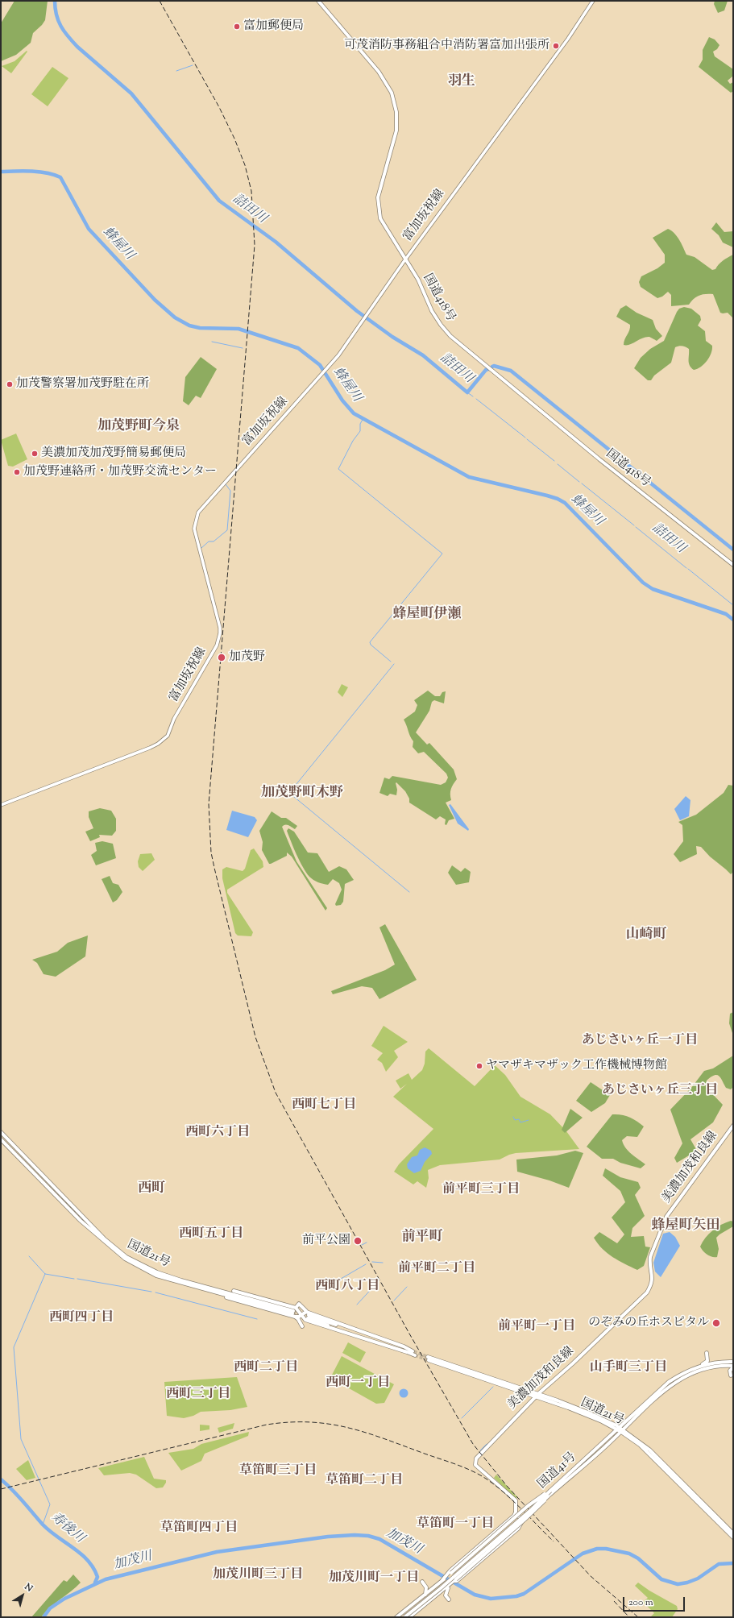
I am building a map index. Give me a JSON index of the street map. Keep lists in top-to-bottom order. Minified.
{"streets":{"main road":["富加坂祝線","国道418号","美濃加茂和良線","国道21号","国道41号"]},"crossings":[["富加坂祝線","国道418号"],["美濃加茂和良線","国道21号"],["国道21号","国道41号"]],"districts":["羽生","加茂野町今泉","蜂屋町伊瀬","加茂野町木野","山崎町","あじさいヶ丘一丁目","あじさいヶ丘三丁目","西町七丁目","西町六丁目","西町","前平町三丁目","蜂屋町矢田","西町五丁目","前平町","前平町二丁目","西町八丁目","西町四丁目","前平町一丁目","西町二丁目","山手町三丁目","西町一丁目","西町三丁目","草笛町三丁目","草笛町二丁目","草笛町一丁目","草笛町四丁目","加茂川町三丁目","加茂川町一丁目"],"water":["詰田川","蜂屋川","寿後川","加茂川"],"places":["富加郵便局","可茂消防事務組合中消防署富加出張所","加茂警察署加茂野駐在所","美濃加茂加茂野簡易郵便局","加茂野連絡所・加茂野交流センター","加茂野","ヤマザキマザック工作機械博物館","前平公園","のぞみの丘ホスピタル"],"scale_bar":"200 m","north":"top right"}
